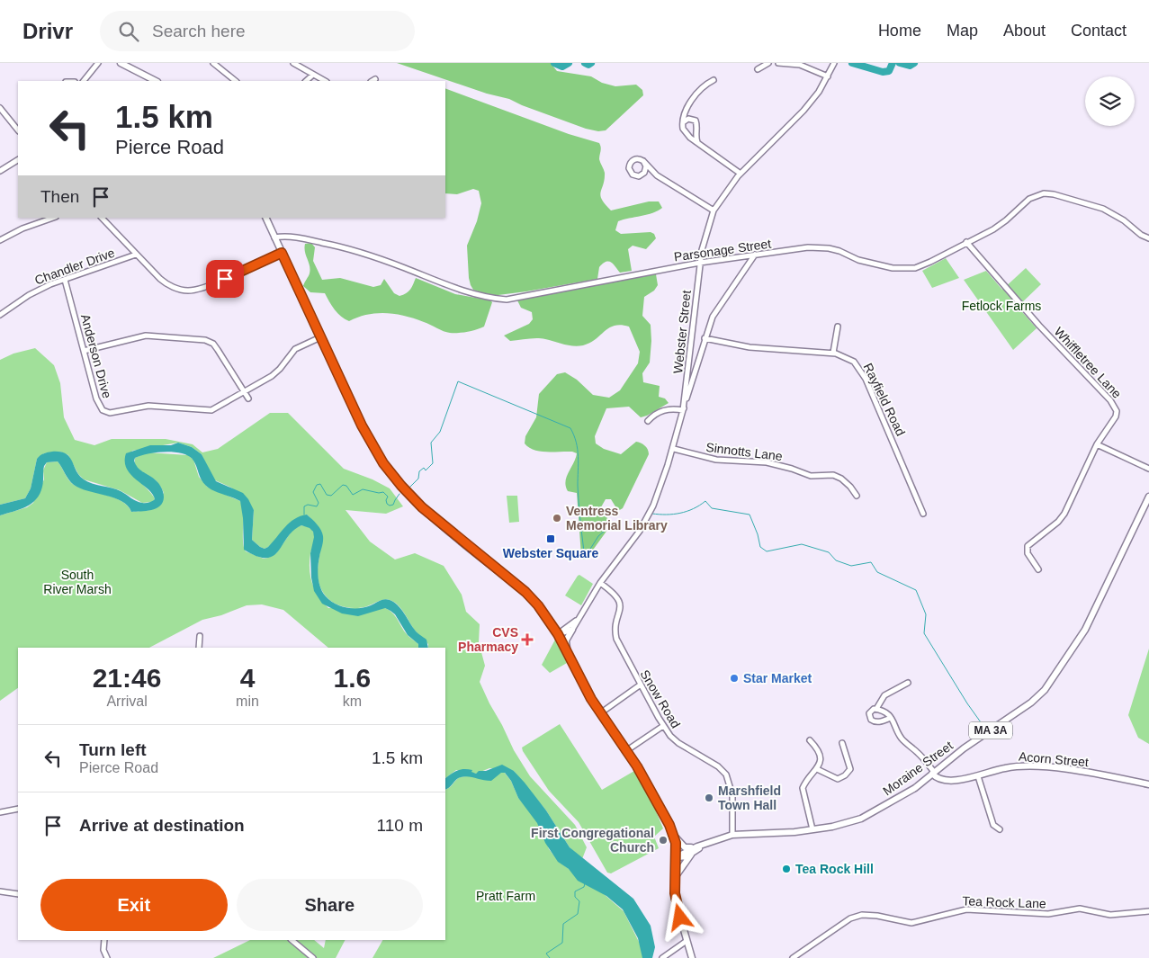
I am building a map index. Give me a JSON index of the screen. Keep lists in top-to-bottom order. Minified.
{"streets":{"main road":["MA 3A","Acorn Street","Moraine Street"],"street":["Parsonage Street","Chandler Drive","Webster Street","Anderson Drive","Whiffletree Lane","Rayfield Road","Sinnotts Lane","Snow Road","Tea Rock Lane"]},"crossings":[["Parsonage Street","Webster Street"],["Parsonage Street","Whiffletree Lane"],["Chandler Drive","Anderson Drive"],["Webster Street","Sinnotts Lane"],["Webster Street","Snow Road"],["Snow Road","Moraine Street"],["MA 3A","Moraine Street"],["Acorn Street","Moraine Street"]],"parks":["Fetlock Farms","South River Marsh","Pratt Farm"],"places":{"other":["Ventress Memorial Library","Star Market","Marshfield Town Hall","First Congregational Church","Tea Rock Hill"],"transit":["Webster Square"],"health":["CVS Pharmacy"]},"page":{"header":"Drivr","search":"Search here","nav":["Home","Map","About","Contact"],"turn":["1.5 km","Pierce Road"],"then":"Then","eta":["21:46","Arrival","4","min","1.6","km"],"list":[{"name":"Turn left","note":"Pierce Road","value":"1.5 km"},{"name":"Arrive at destination","value":"110 m"}],"buttons":["Exit","Share"]}}
